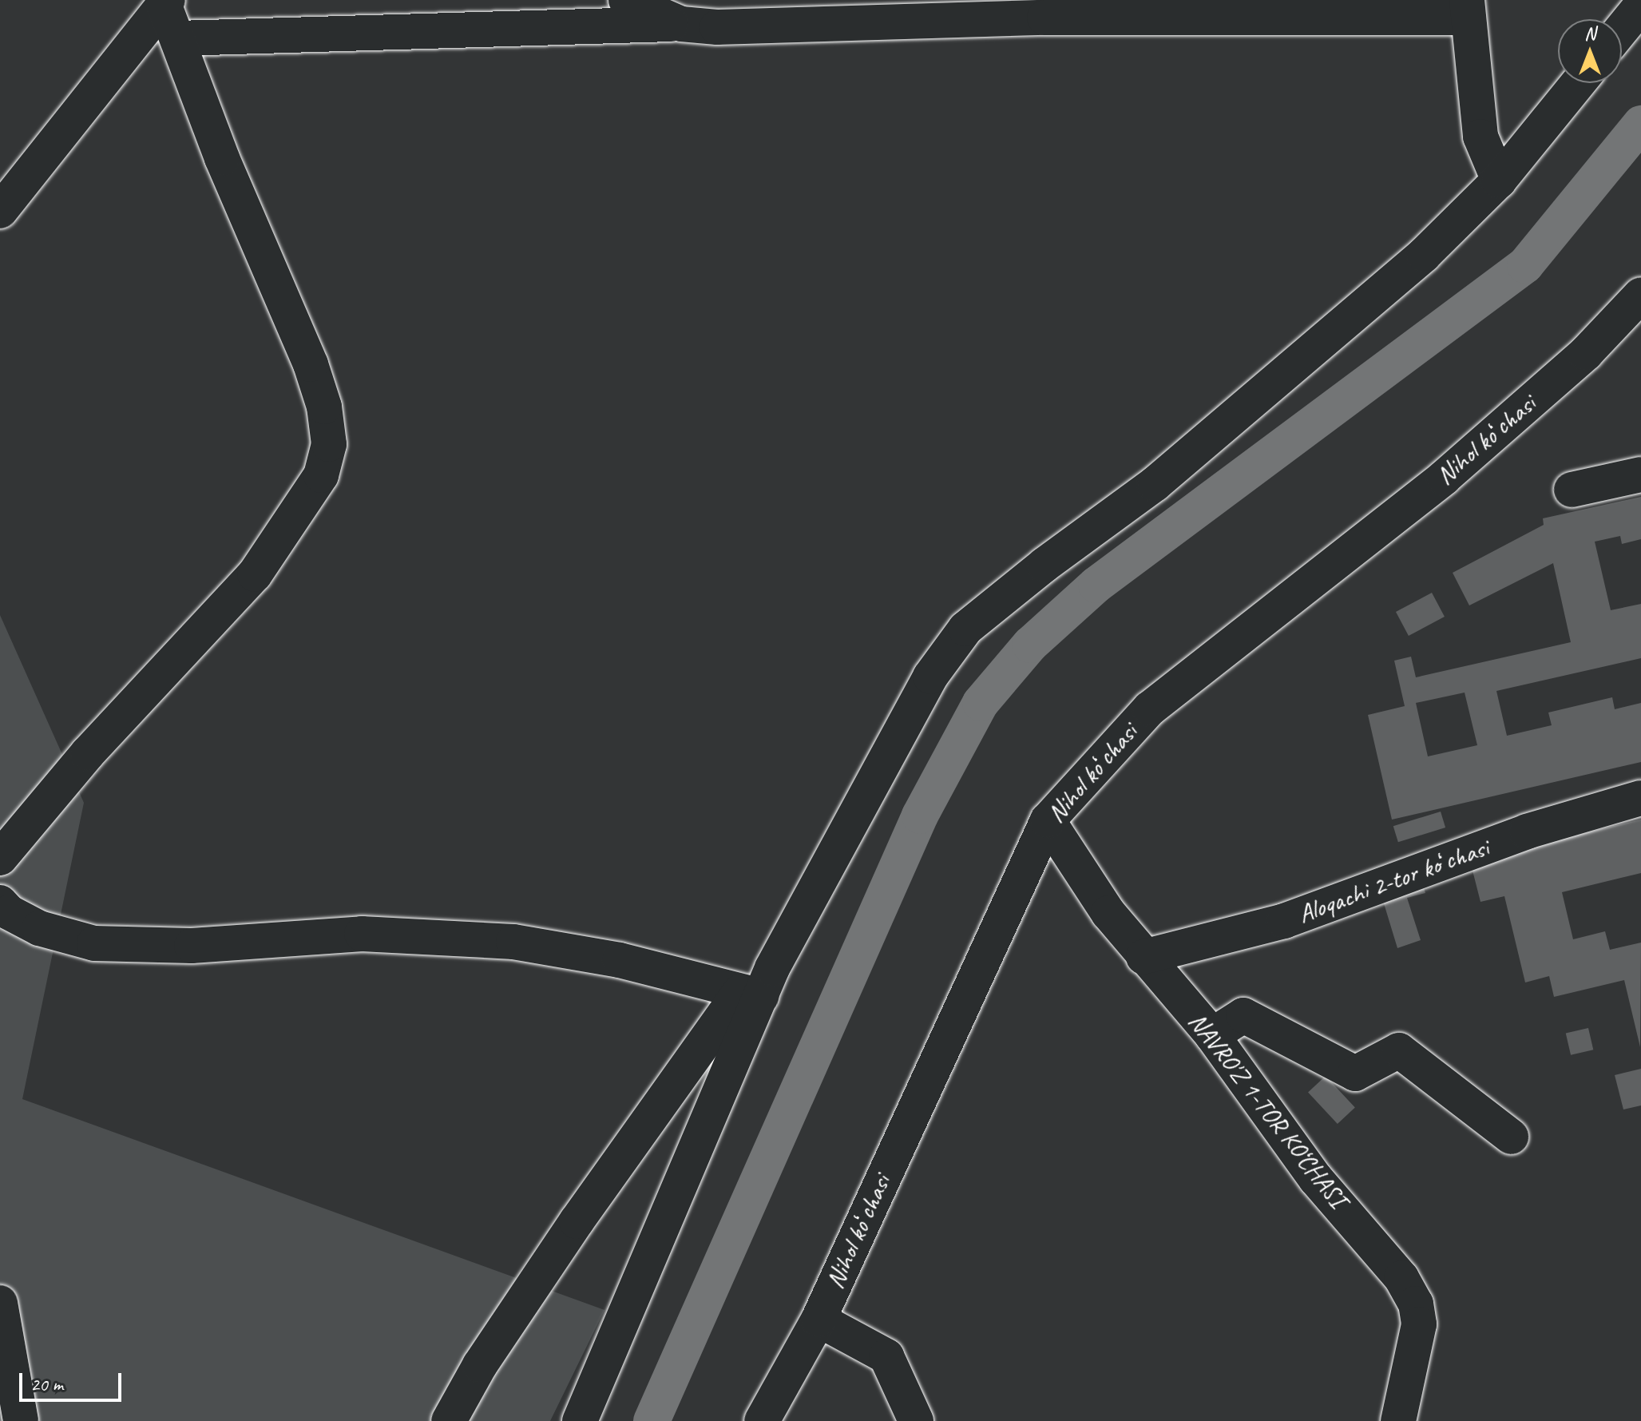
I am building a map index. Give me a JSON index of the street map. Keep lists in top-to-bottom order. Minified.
{"streets":{"street":["Nihol koʻchasi","Aloqachi 2-tor koʻchasi"]},"scale_bar":"20 m","north":"top"}
